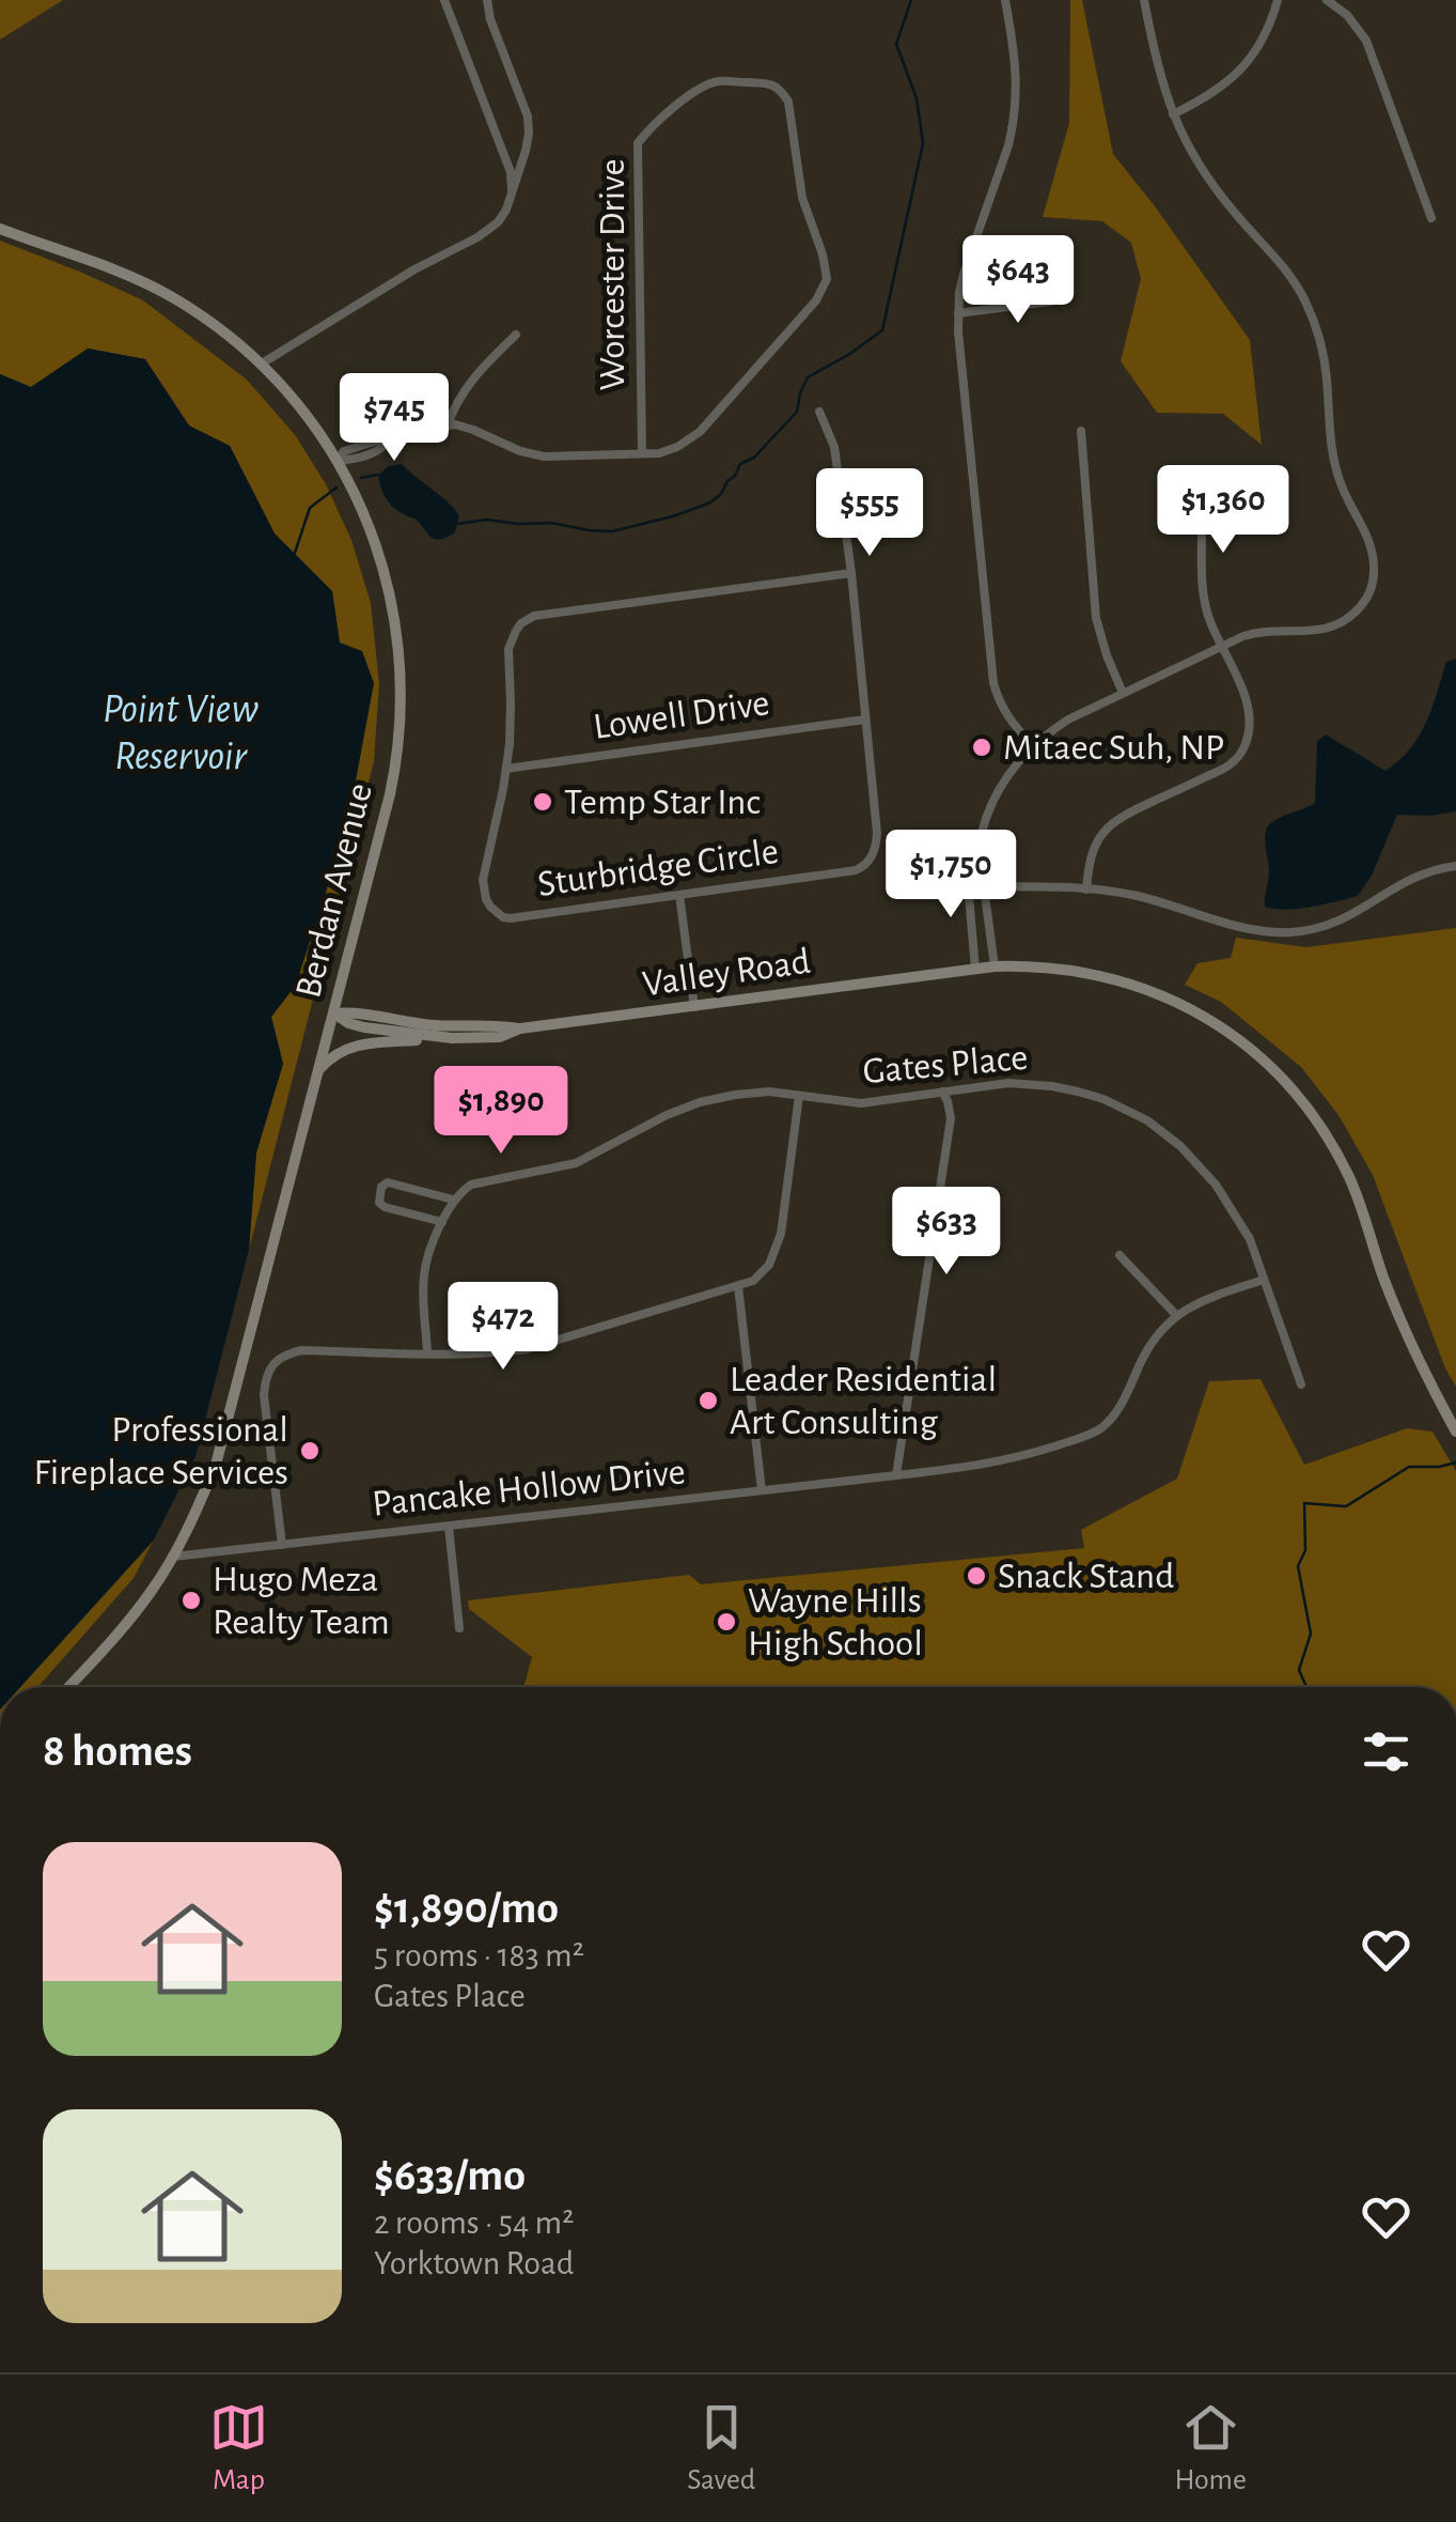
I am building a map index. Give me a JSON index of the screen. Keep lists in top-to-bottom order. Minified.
{"streets":{"main road":["Berdan Avenue","Valley Road"],"street":["Worcester Drive","Lowell Drive","Sturbridge Circle","Gates Place","Pancake Hollow Drive"]},"crossings":[["Lowell Drive","Sturbridge Circle"],["Berdan Avenue","Valley Road"],["Berdan Avenue","Pancake Hollow Drive"],["Gates Place","Pancake Hollow Drive"]],"water":["Point View Reservoir"],"places":["Mitaec Suh, NP","Temp Star Inc","Leader Residential Art Consulting","Professional Fireplace Services","Snack Stand","Hugo Meza Realty Team","Wayne Hills High School"],"page":{"price":["$643","$745","$1,360","$555","$1,750","$1,890","$633","$472"],"heading":"8 homes","list":[{"name":"$1,890/mo","note":"5 rooms · 183 m² · Gates Place"},{"name":"$633/mo","note":"2 rooms · 54 m² · Yorktown Road"}],"tabs":["Map","Saved","Home"]}}
